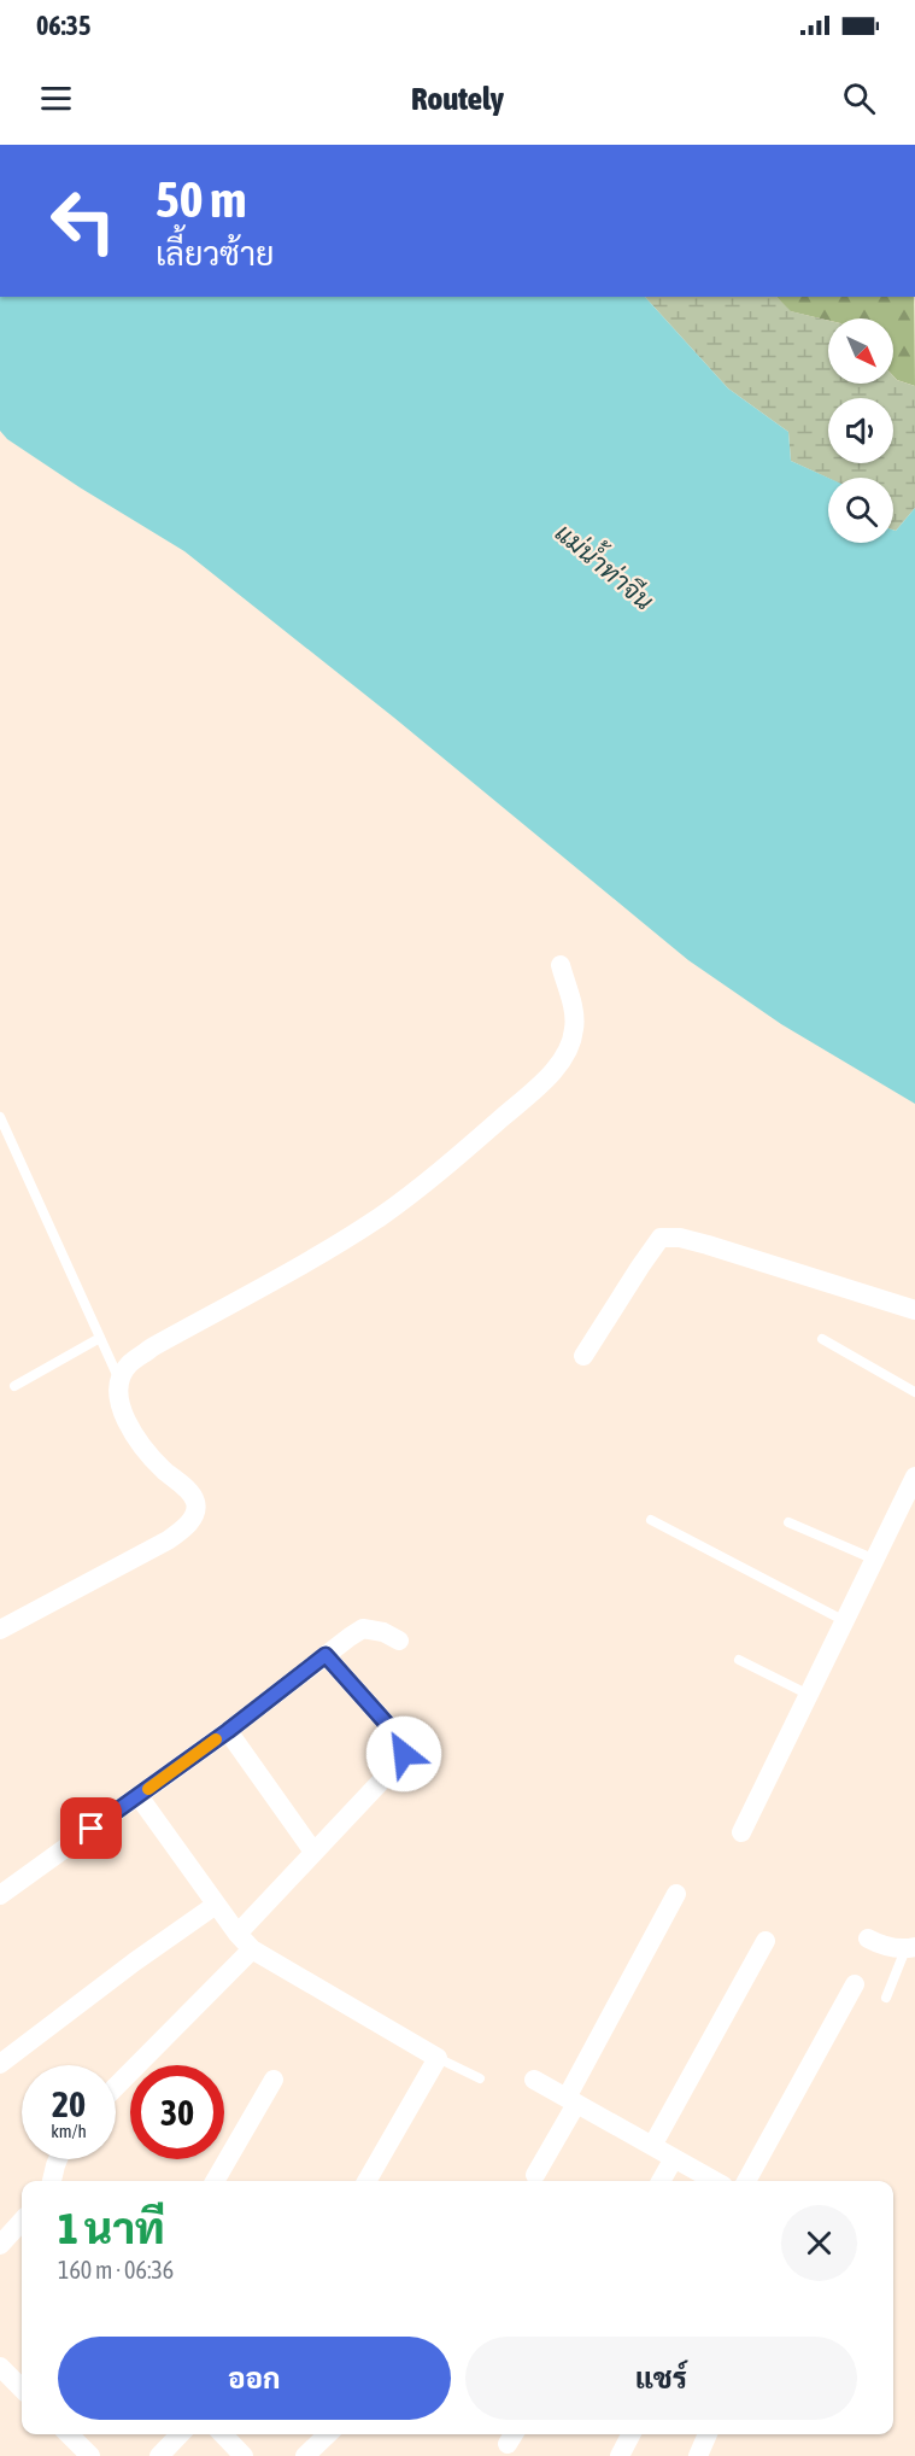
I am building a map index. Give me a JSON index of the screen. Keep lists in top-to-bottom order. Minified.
{"water":["แม่น้ำท่าจีน"],"north":"bottom right","page":{"status":"06:35","header":"Routely","turn":["50 m","เลี้ยวซ้าย"],"speed":"20 km/h","limit":"30","heading":["1 นาที","160 m · 06:36"],"buttons":["ออก","แชร์"]}}
